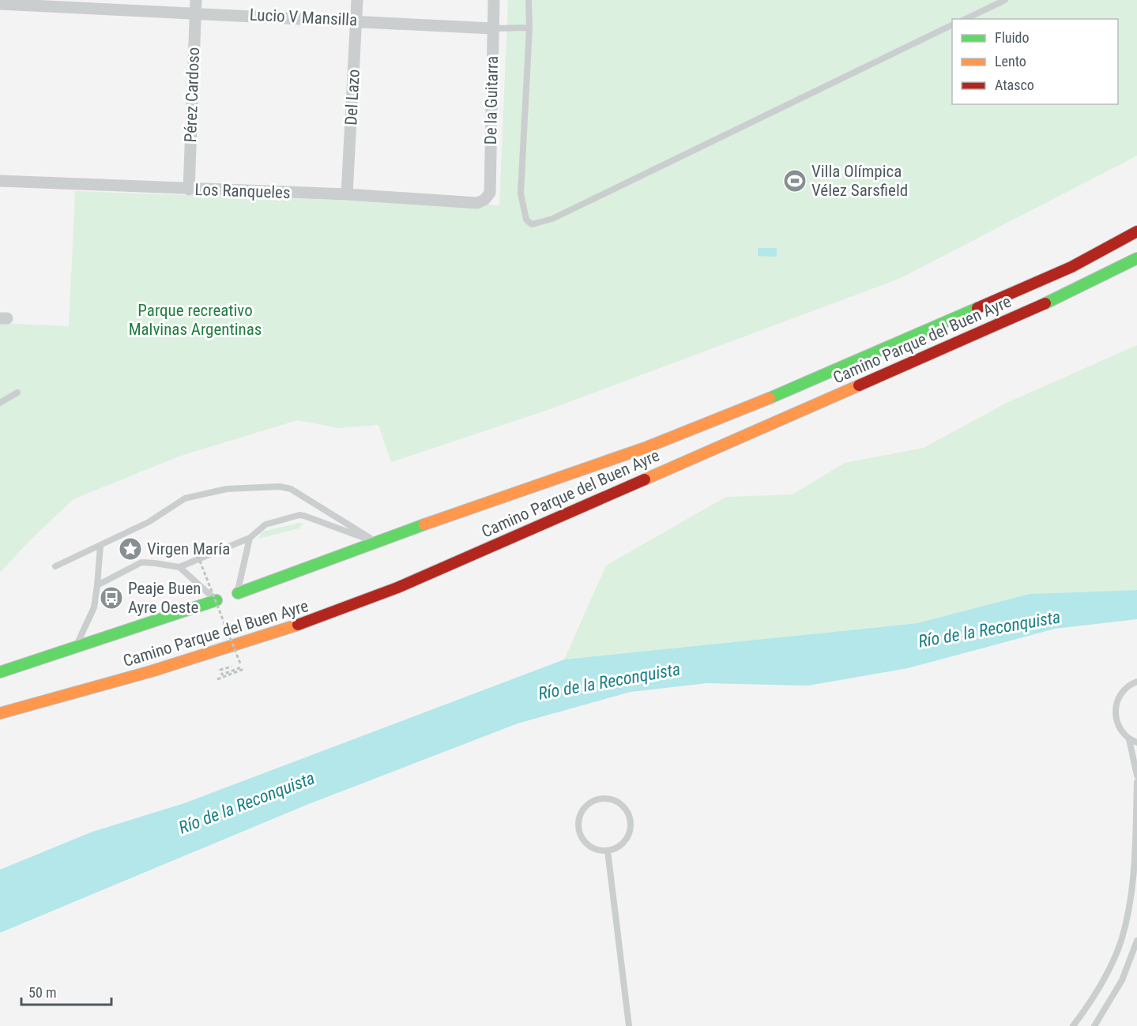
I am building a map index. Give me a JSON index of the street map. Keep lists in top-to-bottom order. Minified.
{"streets":{"highway":["Camino Parque del Buen Ayre"],"street":["Lucio V Mansilla","Pérez Cardoso","Del Lazo","De la Guitarra","Los Ranqueles"]},"crossings":[["Lucio V Mansilla","Pérez Cardoso"],["Lucio V Mansilla","Del Lazo"],["Lucio V Mansilla","De la Guitarra"],["Pérez Cardoso","Los Ranqueles"],["Del Lazo","Los Ranqueles"],["De la Guitarra","Los Ranqueles"]],"water":["Río de la Reconquista"],"parks":["Parque recreativo Malvinas Argentinas"],"places":{"sports":["Villa Olímpica Vélez Sarsfield"],"place":["Virgen María"],"bus stop":["Peaje Buen Ayre Oeste"]},"legend":["Fluido","Lento","Atasco"],"scale_bar":"50 m"}
